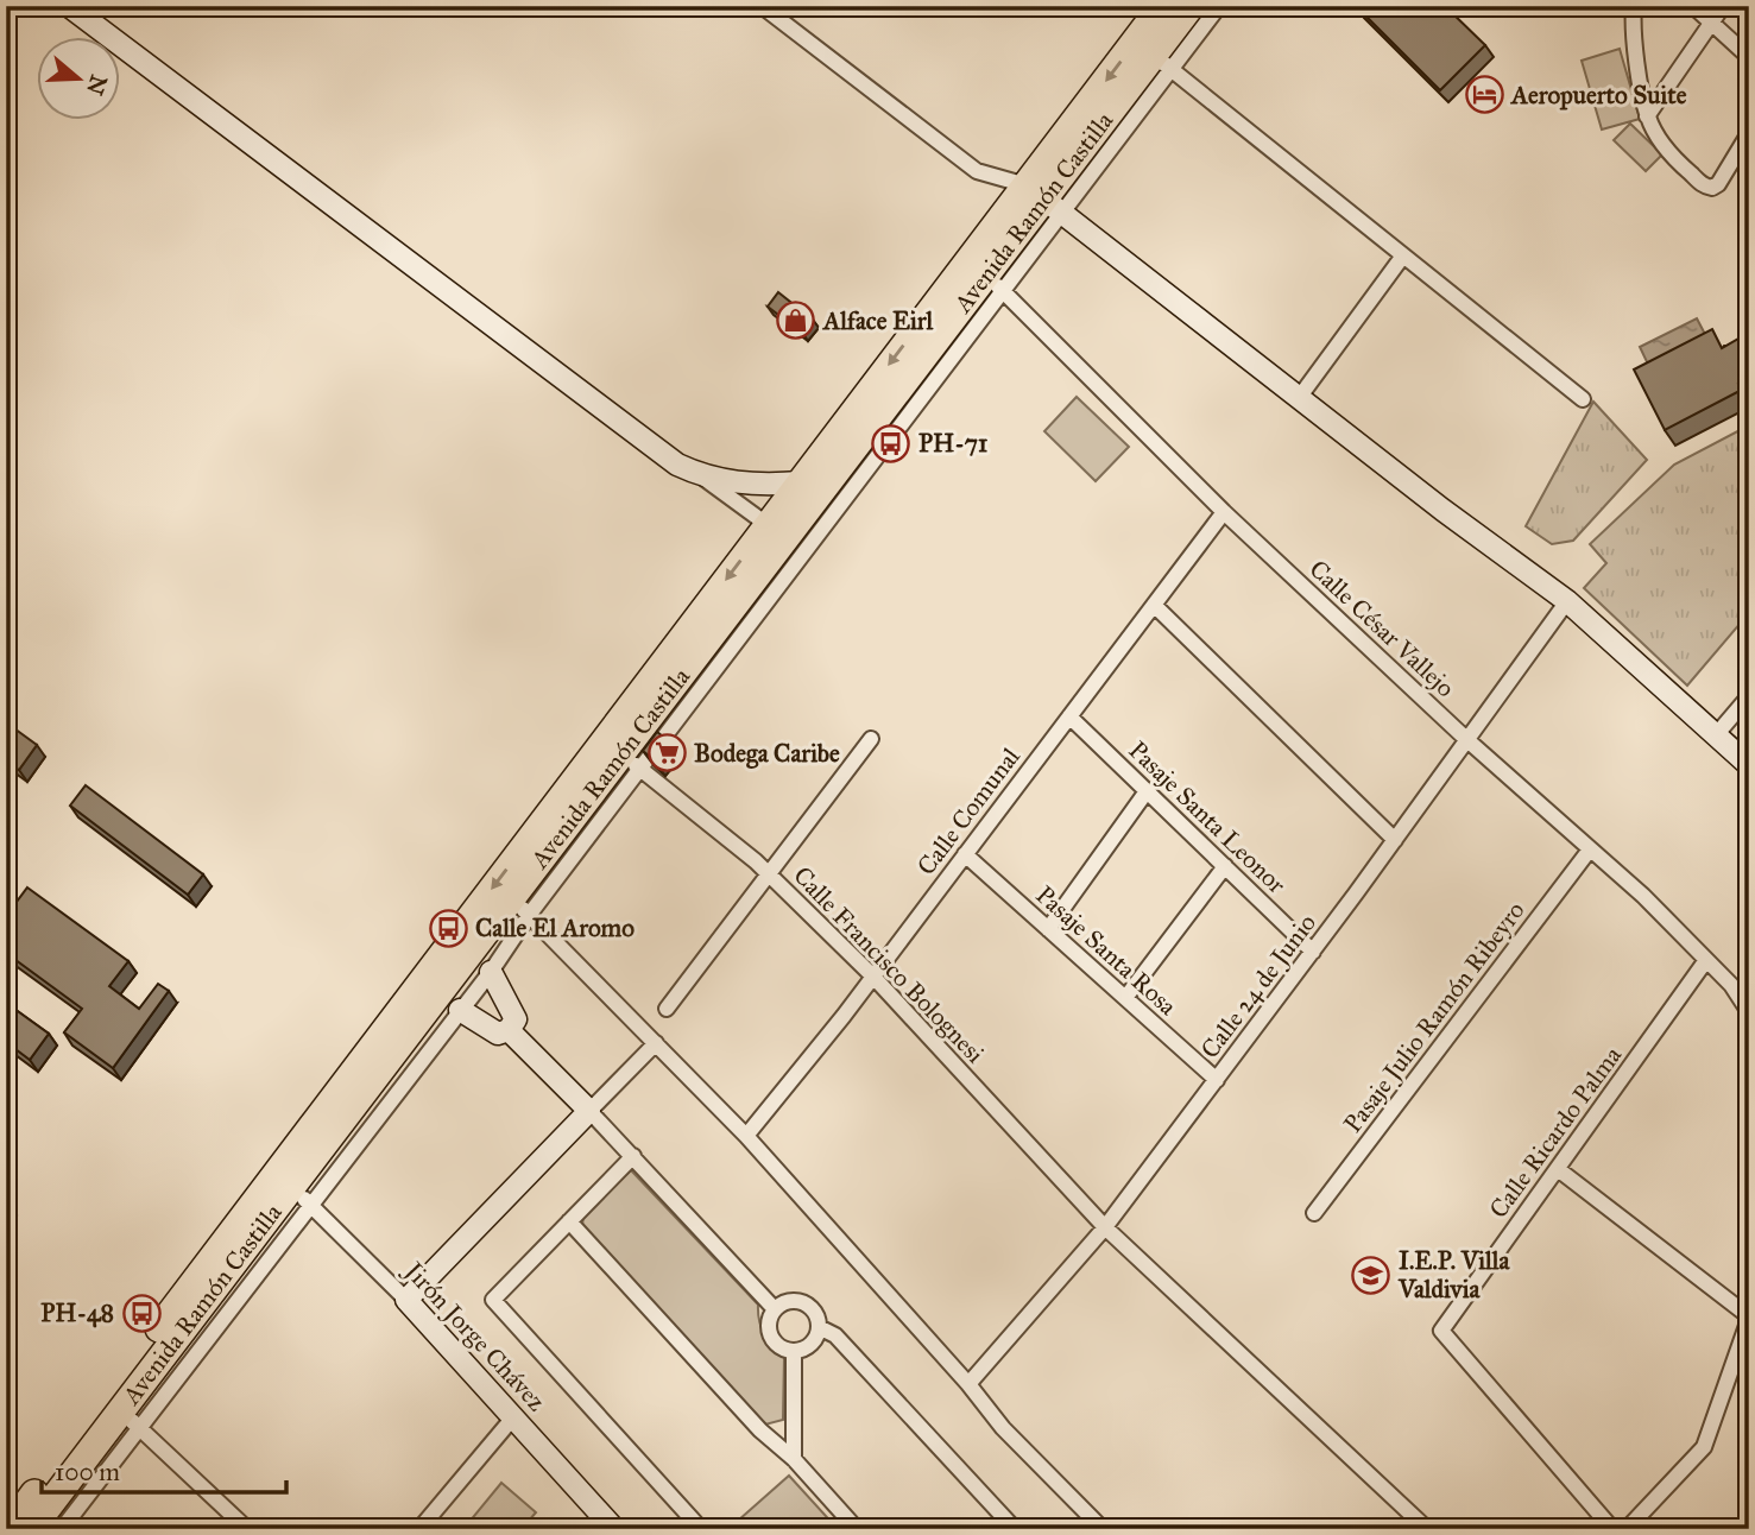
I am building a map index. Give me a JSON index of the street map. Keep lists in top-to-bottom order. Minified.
{"streets":{"highway":["Avenida Ramón Castilla"],"street":["Calle César Vallejo","Calle Comunal","Pasaje Santa Leonor","Pasaje Santa Rosa","Calle Francisco Bolognesi","Calle 24 de Junio","Pasaje Julio Ramón Ribeyro","Calle Ricardo Palma","Jirón Jorge Chávez"]},"crossings":[["Avenida Ramón Castilla","Calle César Vallejo"],["Avenida Ramón Castilla","Calle Francisco Bolognesi"],["Avenida Ramón Castilla","Jirón Jorge Chávez"],["Calle César Vallejo","Calle Comunal"],["Calle César Vallejo","Calle 24 de Junio"],["Calle César Vallejo","Pasaje Julio Ramón Ribeyro"],["Calle César Vallejo","Calle Ricardo Palma"],["Calle Comunal","Pasaje Santa Leonor"],["Calle Comunal","Pasaje Santa Rosa"],["Calle Comunal","Calle Francisco Bolognesi"],["Pasaje Santa Leonor","Calle 24 de Junio"],["Pasaje Santa Rosa","Calle 24 de Junio"],["Calle Francisco Bolognesi","Calle 24 de Junio"]],"places":{"hotel":["Aeropuerto Suite"],"shop":["Alface Eirl"],"bus stop":["PH-71","Calle El Aromo","PH-48"],"supermarket":["Bodega Caribe"],"school or university":["I.E.P. Villa Valdivia"]},"scale_bar":"100 m","north":"right"}
